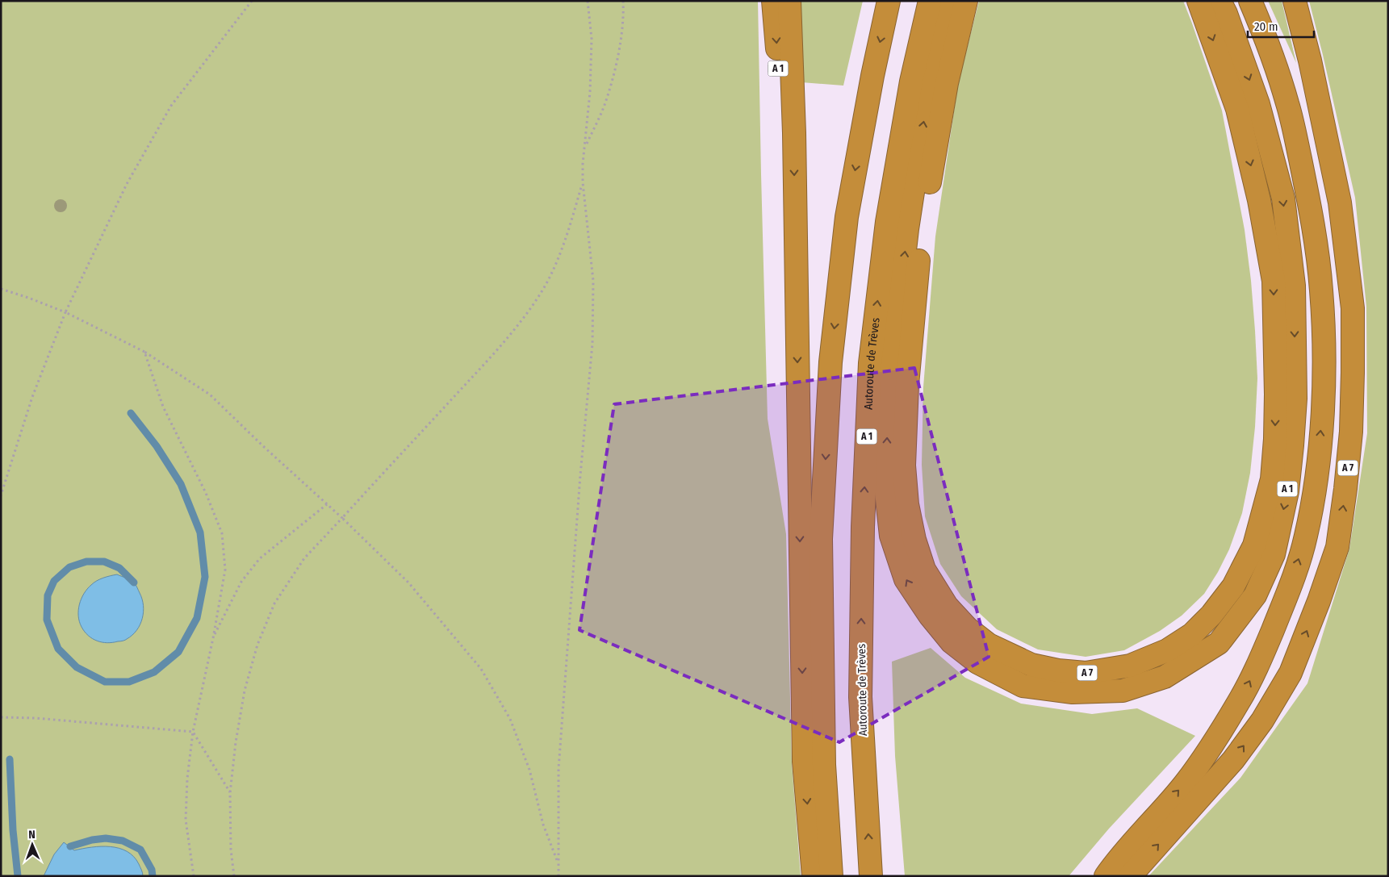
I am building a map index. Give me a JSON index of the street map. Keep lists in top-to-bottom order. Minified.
{"streets":{"highway":["A 1","Autoroute de Trèves","A 7"]},"scale_bar":"20 m","north":"top"}
